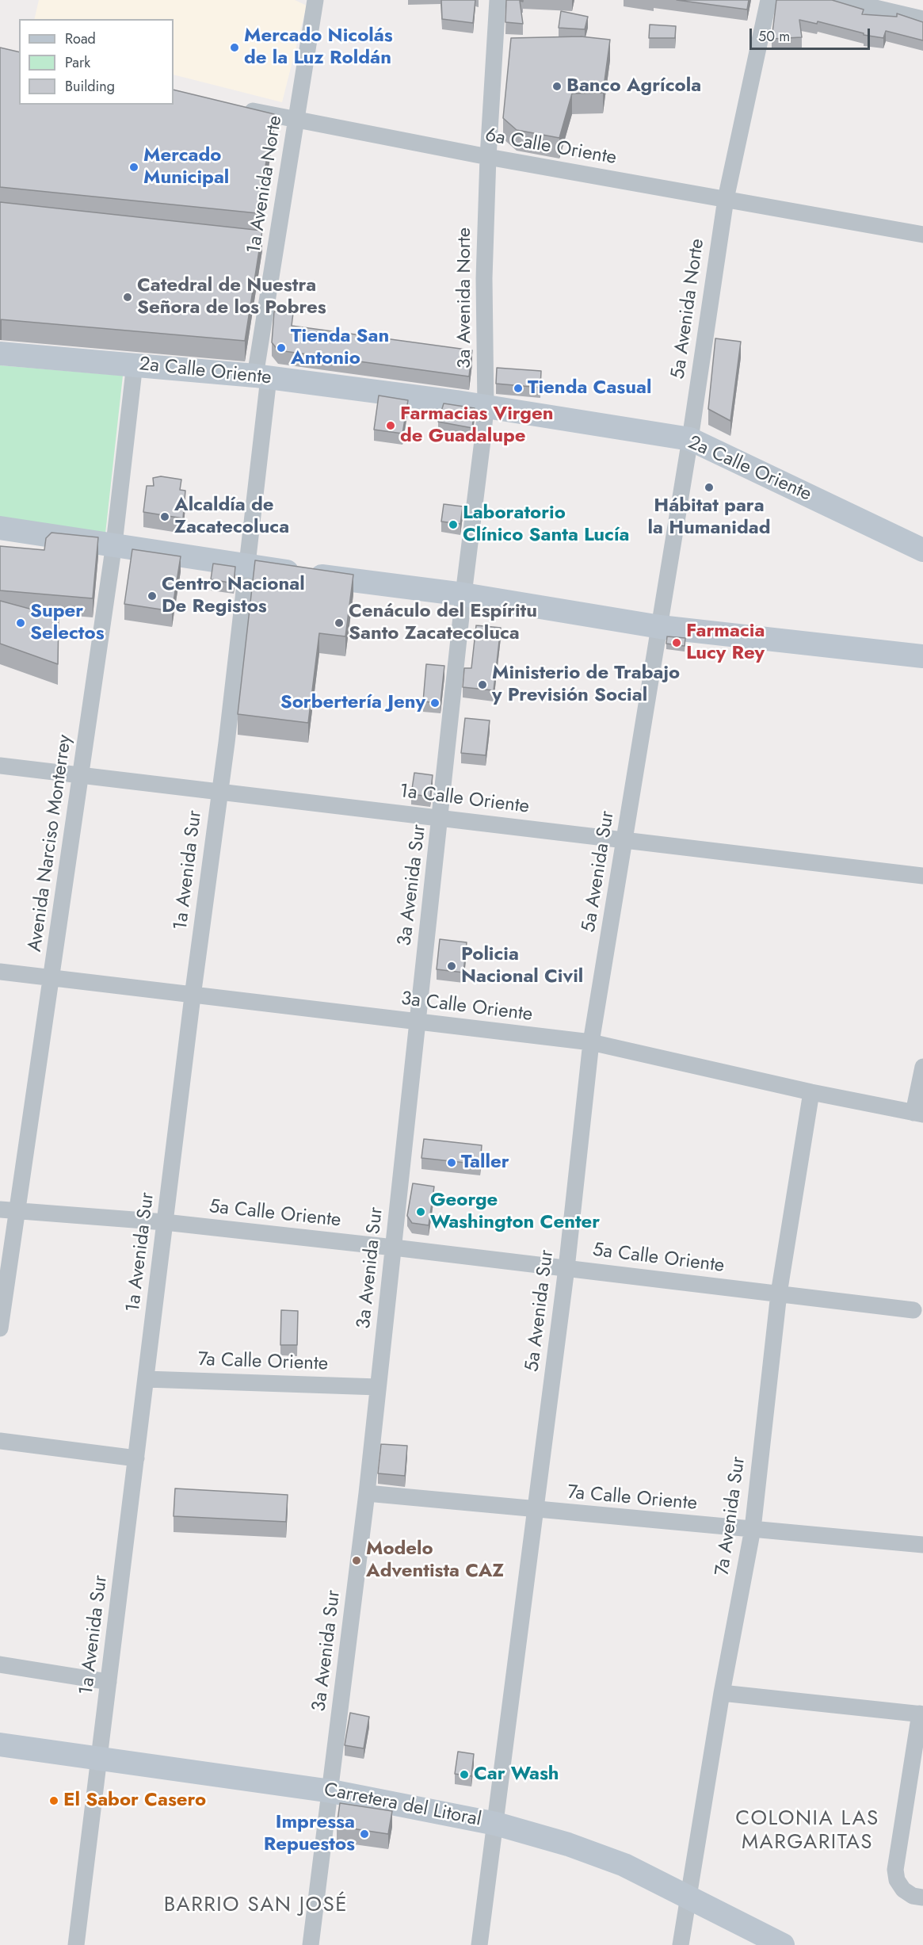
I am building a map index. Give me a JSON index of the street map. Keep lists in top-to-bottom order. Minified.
{"streets":{"main road":["2a Calle Oriente","Carretera del Litoral"],"street":["6a Calle Oriente","1a Avenida Norte","3a Avenida Norte","5a Avenida Norte","1a Calle Oriente","Avenida Narciso Monterrey","1a Avenida Sur","5a Avenida Sur","3a Avenida Sur","3a Calle Oriente","5a Calle Oriente","7a Calle Oriente","7a Avenida Sur"]},"crossings":[["6a Calle Oriente","1a Avenida Norte"],["6a Calle Oriente","3a Avenida Norte"],["6a Calle Oriente","5a Avenida Norte"],["1a Avenida Norte","2a Calle Oriente"],["1a Avenida Norte","1a Avenida Sur"],["3a Avenida Norte","2a Calle Oriente"],["3a Avenida Norte","3a Avenida Sur"],["5a Avenida Norte","2a Calle Oriente"],["5a Avenida Norte","5a Avenida Sur"],["2a Calle Oriente","Avenida Narciso Monterrey"],["1a Calle Oriente","Avenida Narciso Monterrey"],["1a Calle Oriente","1a Avenida Sur"],["1a Calle Oriente","5a Avenida Sur"],["1a Calle Oriente","3a Avenida Sur"],["Avenida Narciso Monterrey","3a Calle Oriente"],["Avenida Narciso Monterrey","5a Calle Oriente"],["1a Avenida Sur","3a Calle Oriente"],["1a Avenida Sur","5a Calle Oriente"],["1a Avenida Sur","7a Calle Oriente"],["1a Avenida Sur","Carretera del Litoral"],["5a Avenida Sur","3a Calle Oriente"],["5a Avenida Sur","5a Calle Oriente"],["5a Avenida Sur","7a Calle Oriente"],["5a Avenida Sur","Carretera del Litoral"],["3a Avenida Sur","3a Calle Oriente"],["3a Avenida Sur","5a Calle Oriente"],["3a Avenida Sur","7a Calle Oriente"],["3a Avenida Sur","Carretera del Litoral"],["3a Calle Oriente","7a Avenida Sur"],["5a Calle Oriente","7a Avenida Sur"],["7a Calle Oriente","7a Avenida Sur"],["7a Avenida Sur","Carretera del Litoral"]],"districts":["COLONIA LAS MARGARITAS","BARRIO SAN JOSÉ"],"places":["Mercado Nicolás de la Luz Roldán","Banco Agrícola","Mercado Municipal","Catedral de Nuestra Señora de los Pobres","Tienda San Antonio","Tienda Casual","Farmacias Virgen de Guadalupe","Hábitat para la Humanidad","Alcaldía de Zacatecoluca","Laboratorio Clínico Santa Lucía","Centro Nacional De Registos","Super Selectos","Cenáculo del Espíritu Santo Zacatecoluca","Farmacia Lucy Rey","Ministerio de Trabajo y Previsión Social","Sorbertería Jeny","Policia Nacional Civil","Taller","George Washington Center","Modelo Adventista CAZ","Car Wash","El Sabor Casero","Impressa Repuestos"],"legend":["Road","Park","Building"],"scale_bar":"50 m"}
